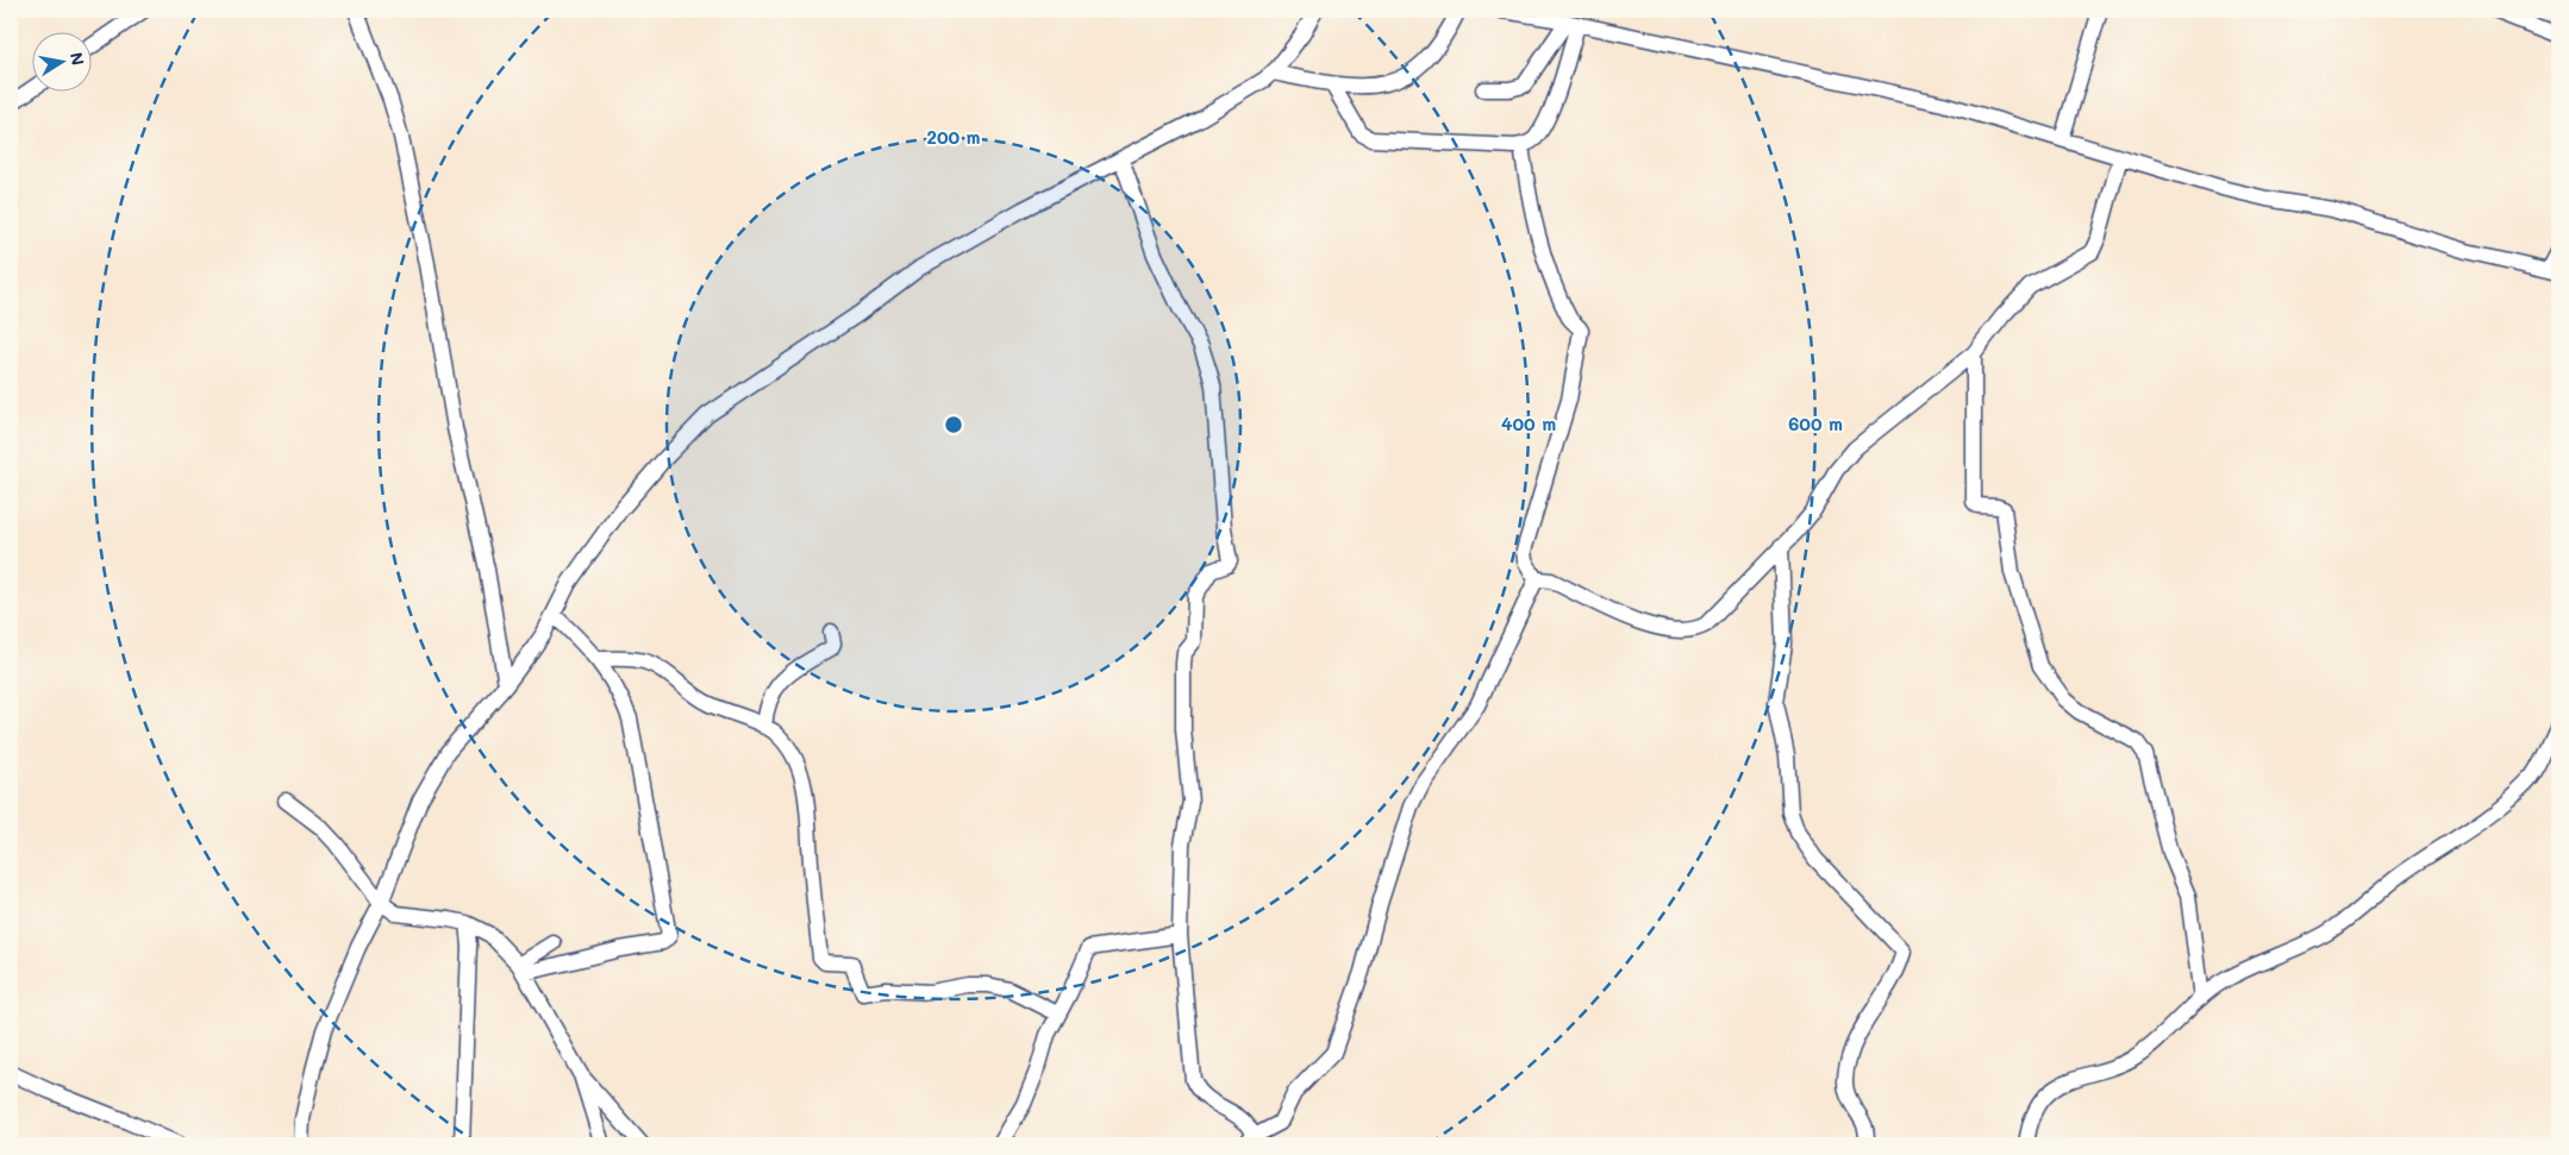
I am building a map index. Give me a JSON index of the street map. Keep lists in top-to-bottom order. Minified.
{"north":"right","rings":["200 m","400 m","600 m"]}
